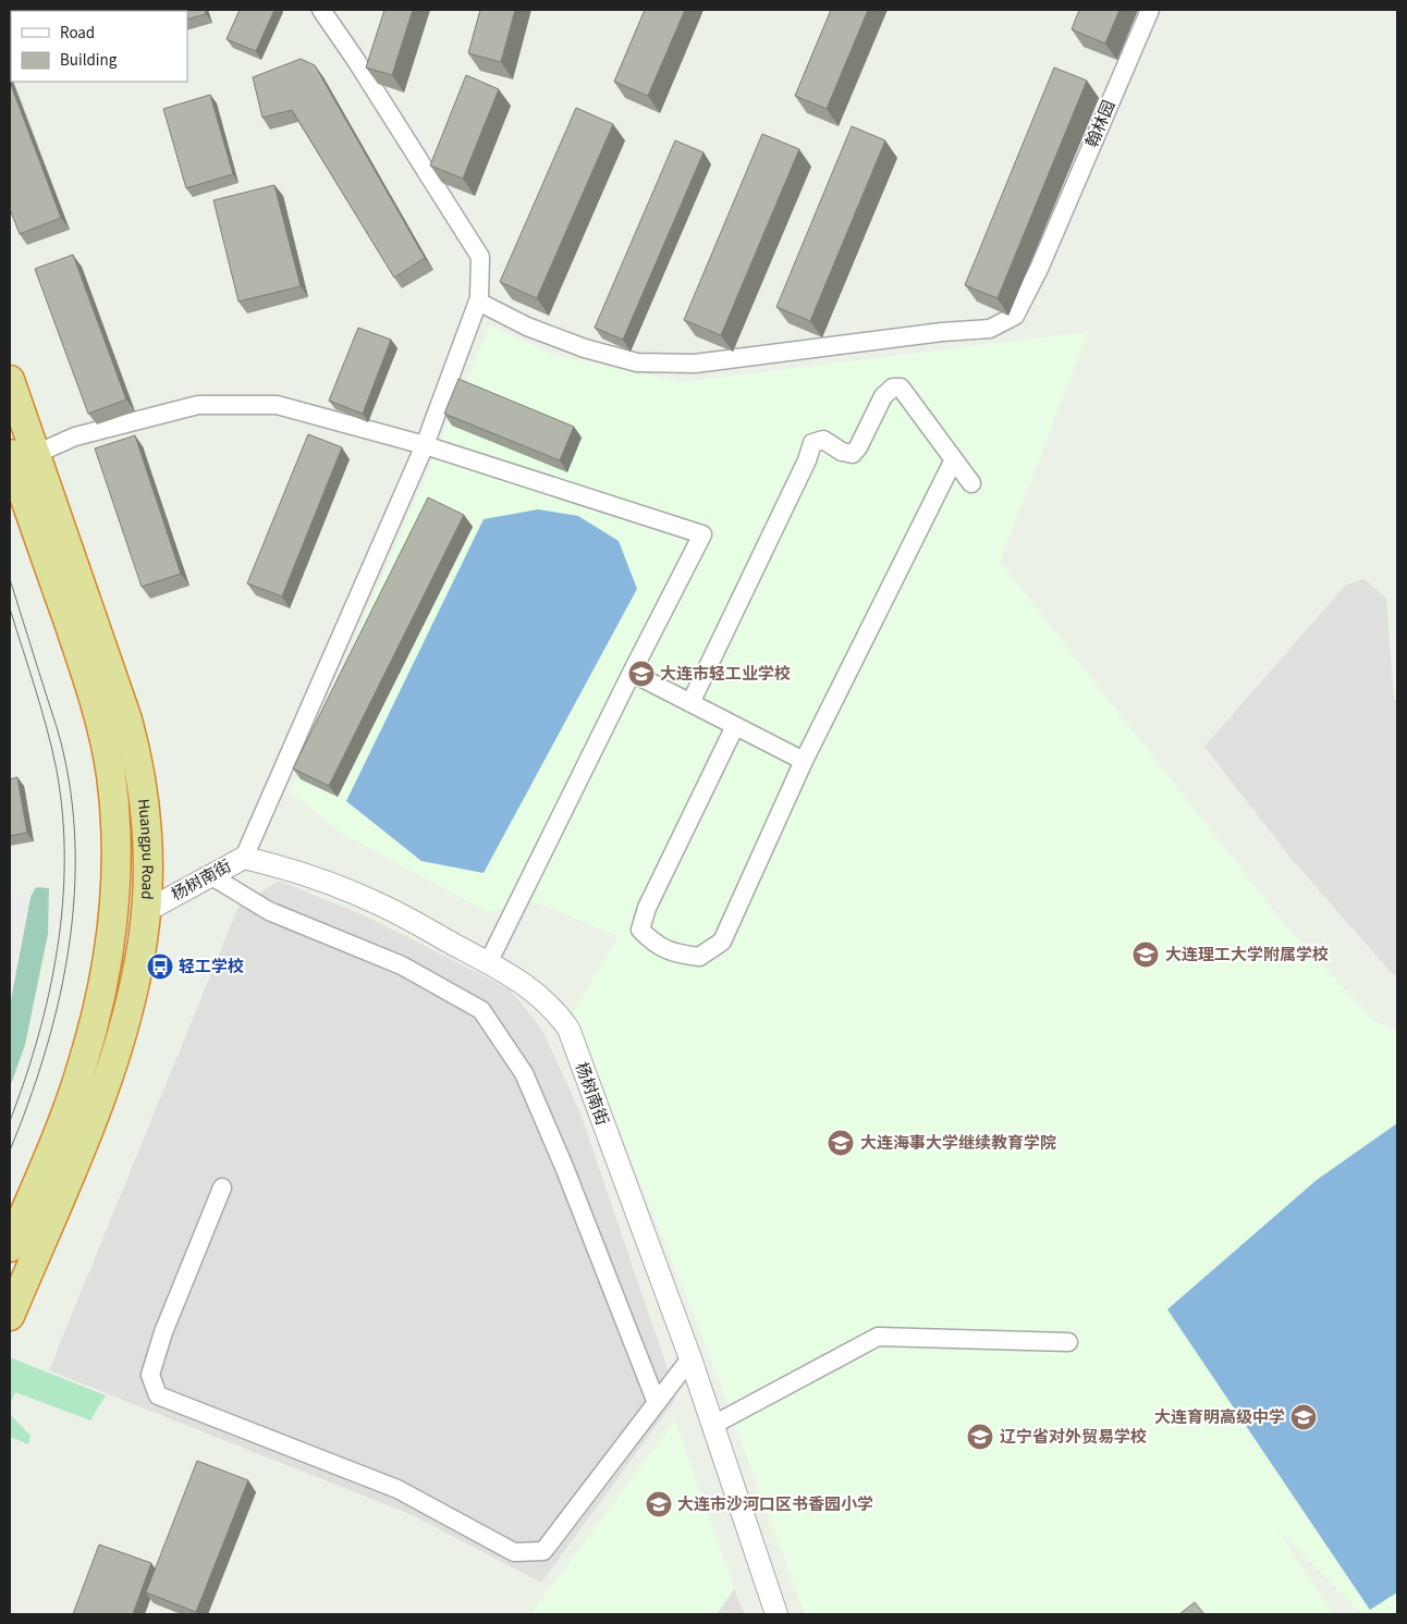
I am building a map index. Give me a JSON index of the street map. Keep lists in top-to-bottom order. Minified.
{"streets":{"highway":["Huangpu Road"],"street":["翰林园","杨树南街"]},"crossings":[["Huangpu Road","杨树南街"]],"places":{"school or university":["大连市轻工业学校","大连理工大学附属学校","大连海事大学继续教育学院","大连育明高级中学","辽宁省对外贸易学校","大连市沙河口区书香园小学"],"bus stop":["轻工学校"]},"legend":["Road","Building"]}
